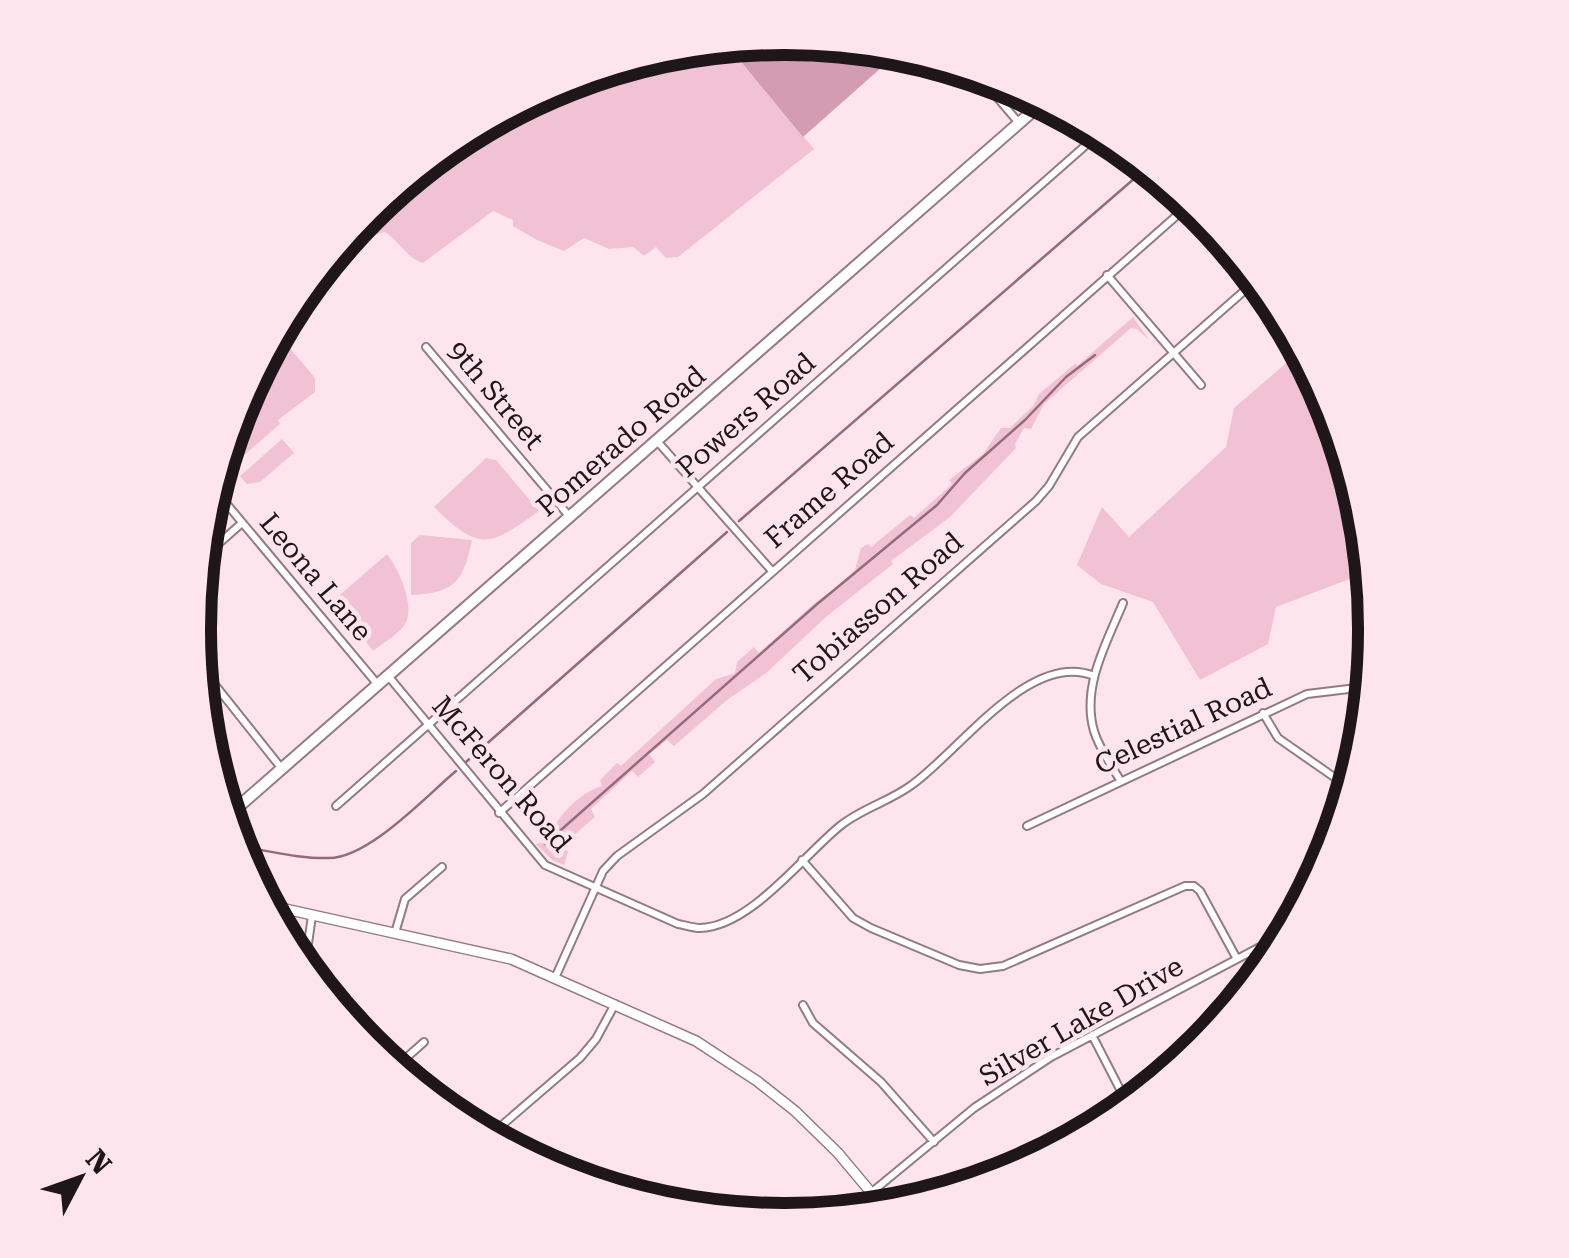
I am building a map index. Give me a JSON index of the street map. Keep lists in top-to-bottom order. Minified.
{"streets":{"main road":["Pomerado Road"],"street":["9th Street","Powers Road","Frame Road","Leona Lane","Tobiasson Road","Celestial Road","McFeron Road","Silver Lake Drive"]},"crossings":[["9th Street","Pomerado Road"],["Powers Road","McFeron Road"],["Pomerado Road","Leona Lane"],["Pomerado Road","McFeron Road"],["Frame Road","McFeron Road"],["Tobiasson Road","McFeron Road"]],"north":"top right"}
